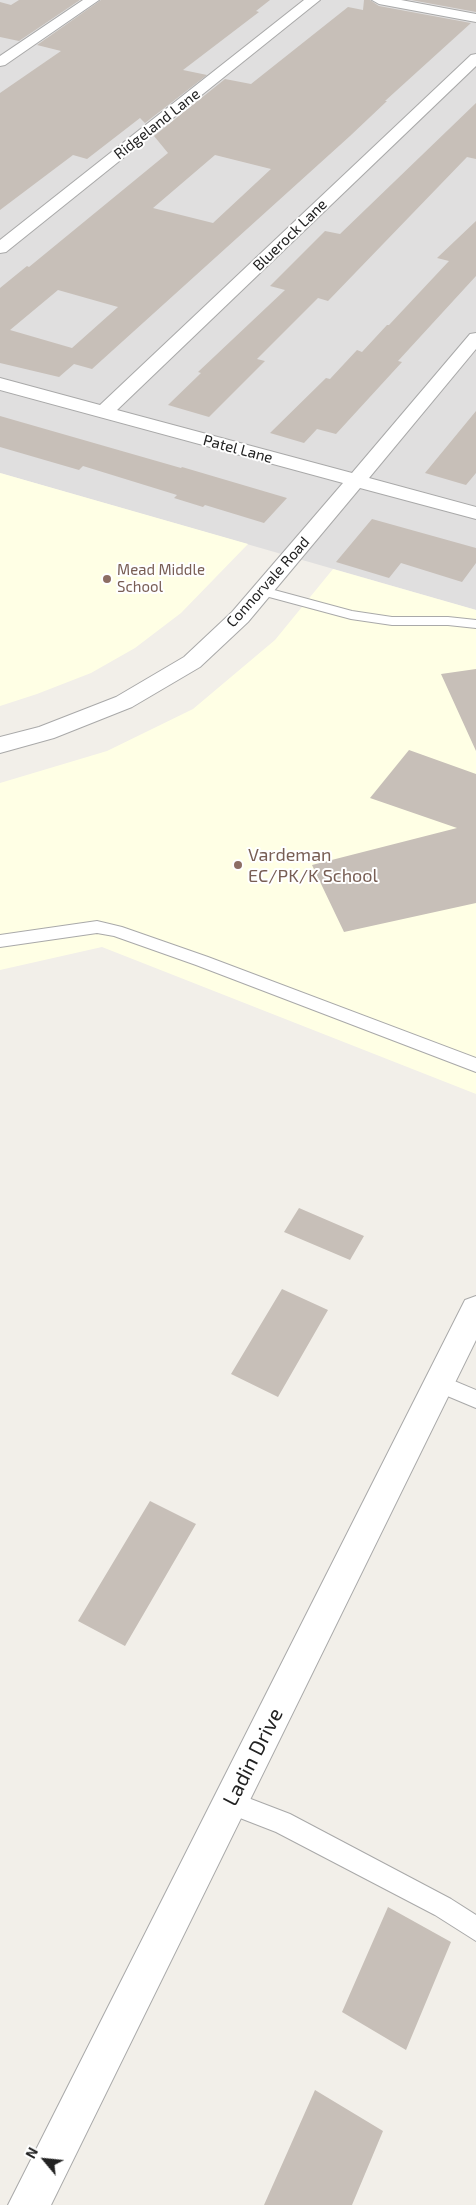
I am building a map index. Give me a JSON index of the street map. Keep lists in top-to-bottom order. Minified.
{"streets":{"street":["Ridgeland Lane","Bluerock Lane","Patel Lane","Connorvale Road","Ladin Drive"]},"crossings":[["Bluerock Lane","Patel Lane"],["Patel Lane","Connorvale Road"]],"places":["Mead Middle School","Vardeman EC/PK/K School"],"north":"top left"}
